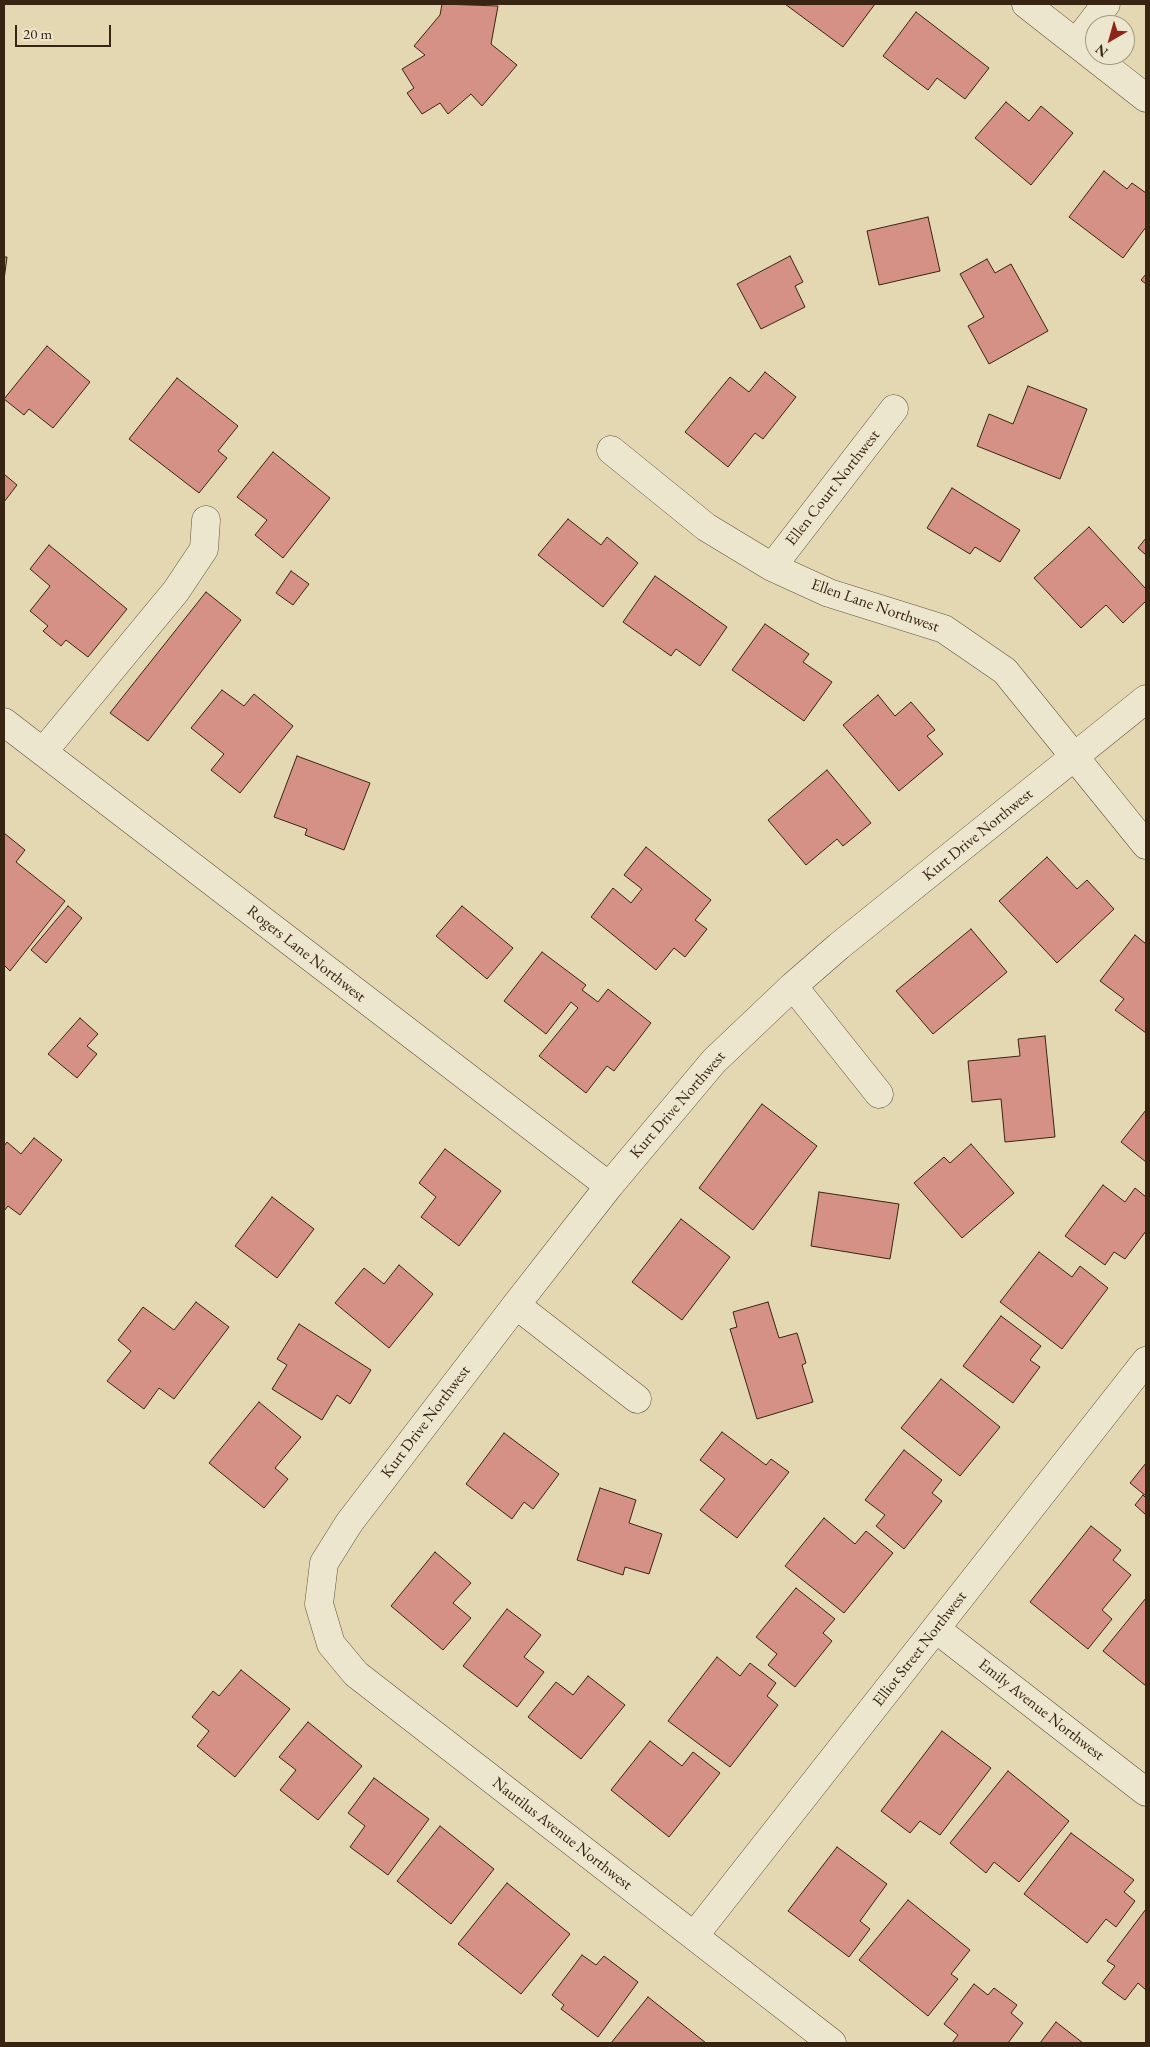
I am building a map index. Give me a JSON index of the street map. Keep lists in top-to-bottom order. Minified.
{"streets":{"street":["Ellen Court Northwest","Ellen Lane Northwest","Kurt Drive Northwest","Rogers Lane Northwest","Elliot Street Northwest","Emily Avenue Northwest","Nautilus Avenue Northwest"]},"crossings":[["Ellen Court Northwest","Ellen Lane Northwest"],["Ellen Lane Northwest","Kurt Drive Northwest"],["Kurt Drive Northwest","Rogers Lane Northwest"],["Kurt Drive Northwest","Nautilus Avenue Northwest"],["Elliot Street Northwest","Emily Avenue Northwest"],["Elliot Street Northwest","Nautilus Avenue Northwest"]],"scale_bar":"20 m","north":"bottom left"}
